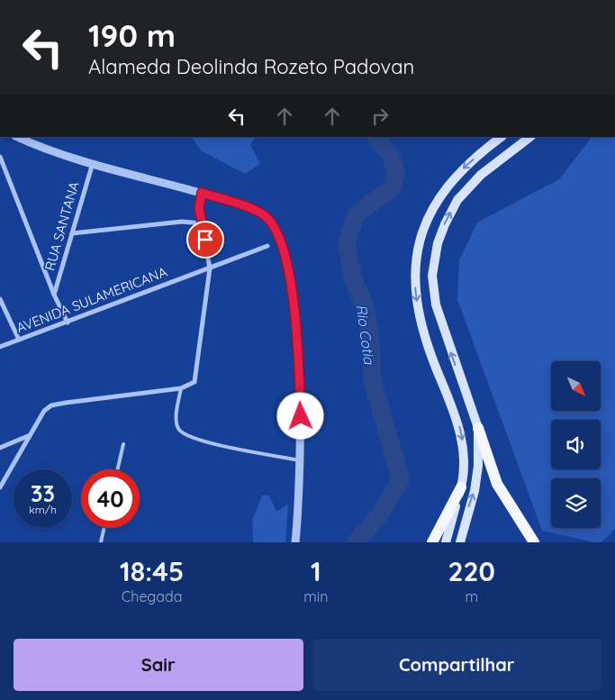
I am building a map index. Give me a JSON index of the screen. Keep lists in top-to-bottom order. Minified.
{"streets":{"street":["RUA SANTANA","AVENIDA SULAMERICANA"]},"water":["Rio Cotia"],"north":"bottom right","page":{"turn":["190 m","Alameda Deolinda Rozeto Padovan"],"speed":"33 km/h","limit":"40","eta":["18:45","Chegada","1","min","220","m"],"buttons":["Sair","Compartilhar"]}}
